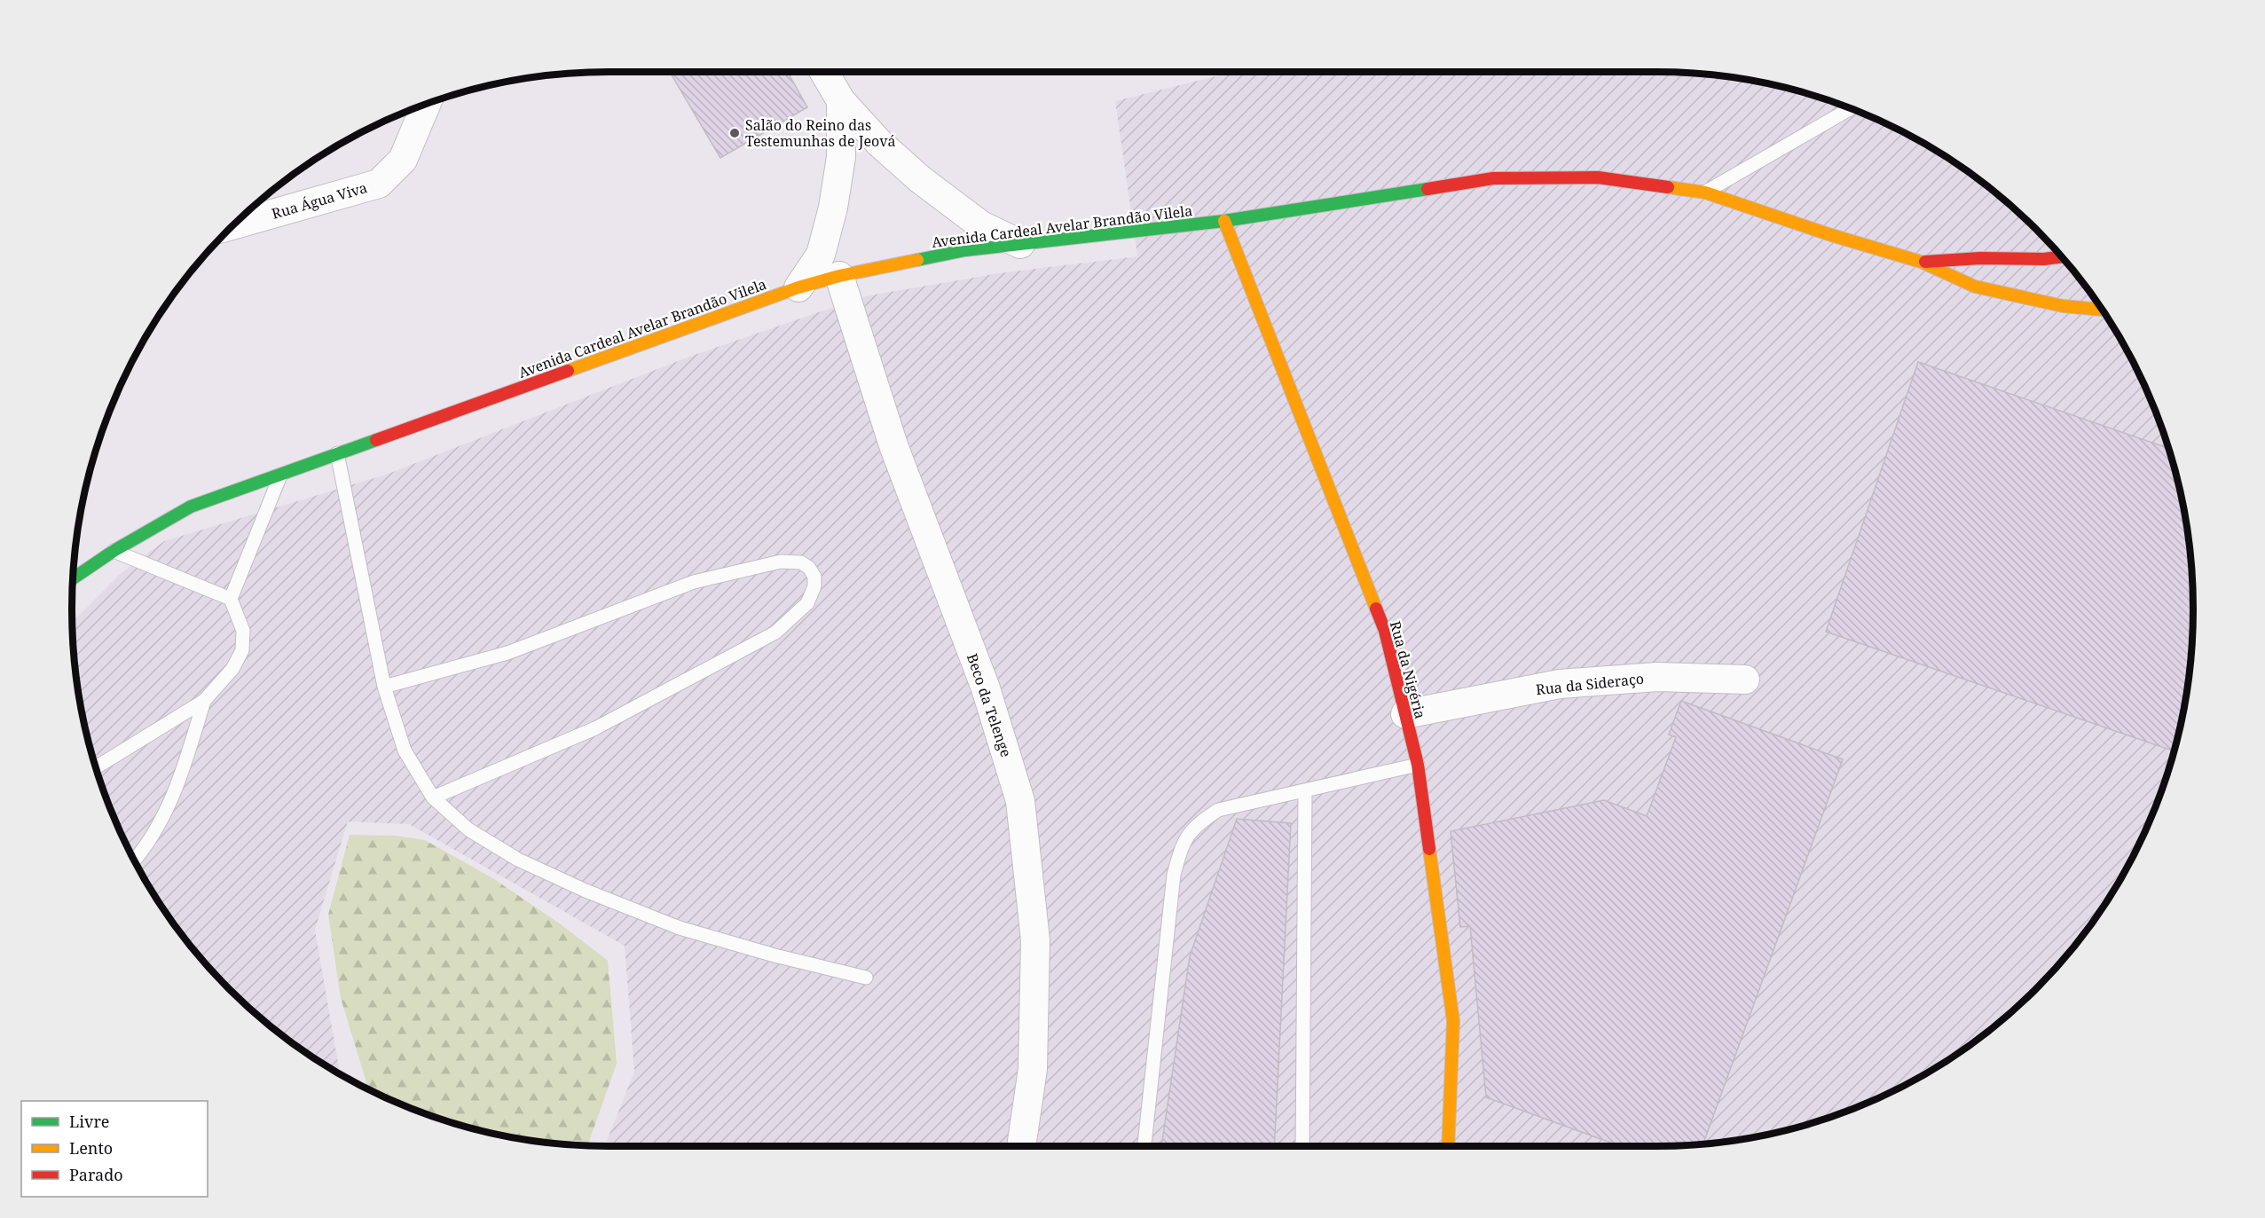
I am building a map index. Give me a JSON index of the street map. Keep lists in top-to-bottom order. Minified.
{"streets":{"main road":["Avenida Cardeal Avelar Brandão Vilela","Rua da Nigéria"],"street":["Rua Água Viva","Rua da Sideraço","Beco da Telenge"]},"crossings":[["Avenida Cardeal Avelar Brandão Vilela","Rua da Nigéria"],["Avenida Cardeal Avelar Brandão Vilela","Beco da Telenge"],["Rua da Nigéria","Rua da Sideraço"]],"places":["Salão do Reino das Testemunhas de Jeová"],"legend":["Livre","Lento","Parado"]}
